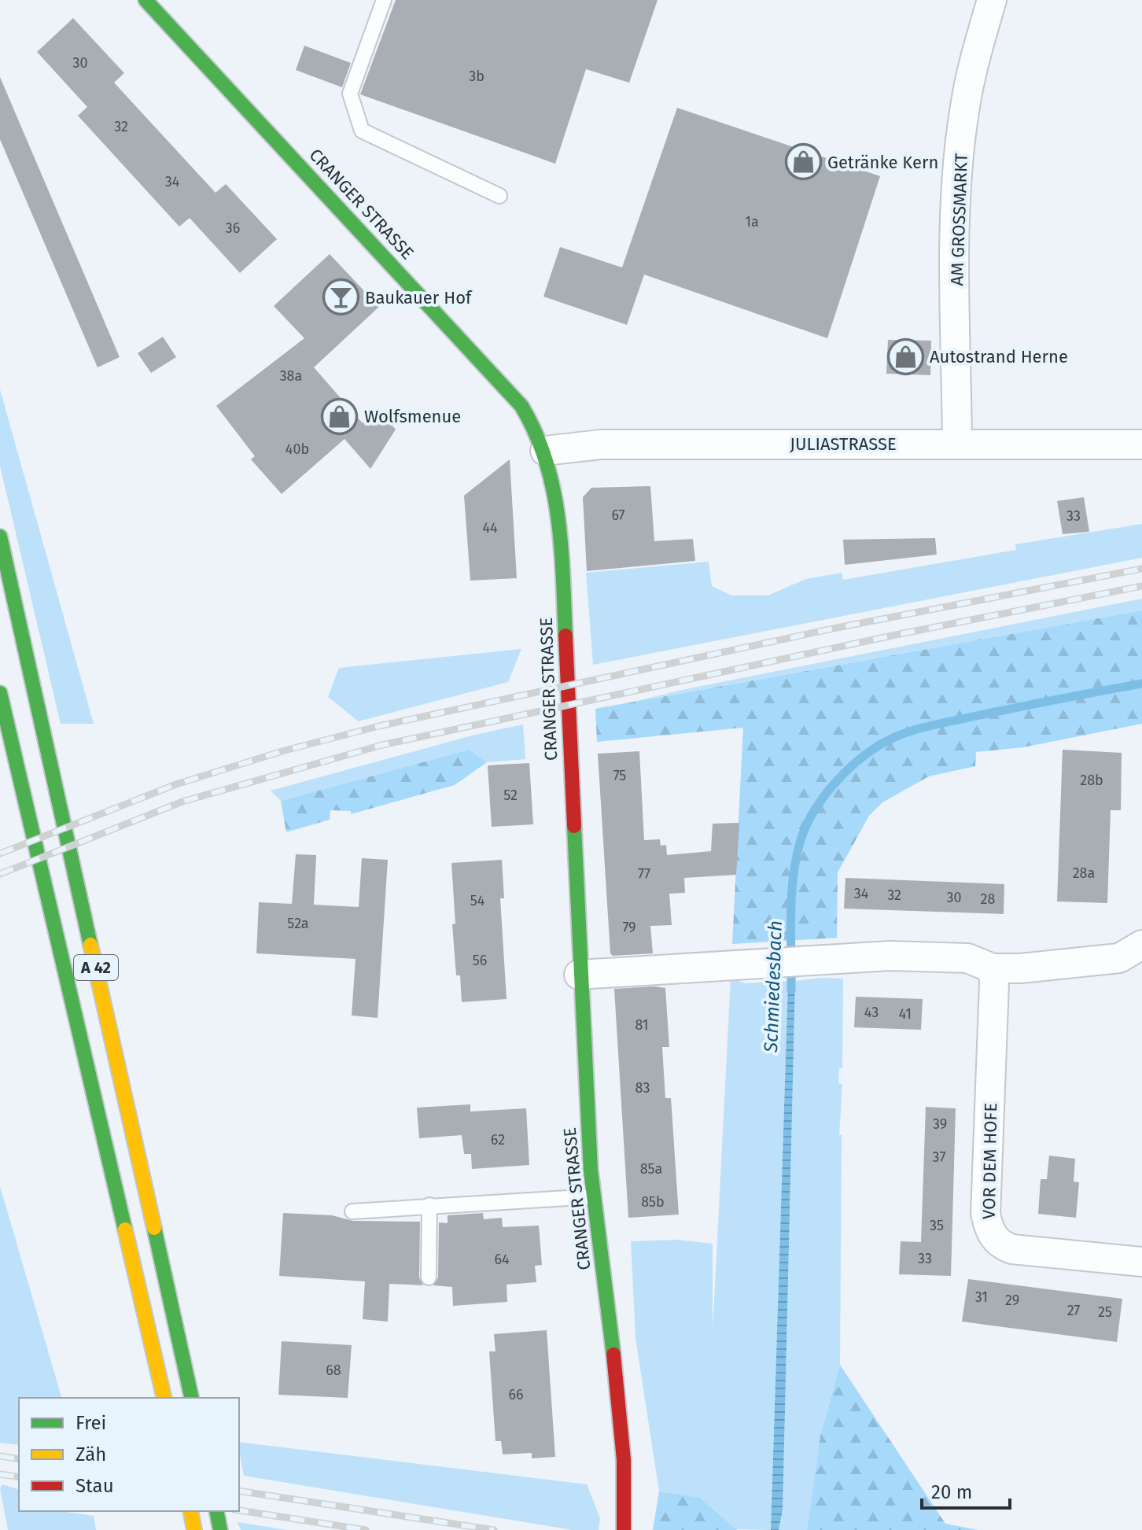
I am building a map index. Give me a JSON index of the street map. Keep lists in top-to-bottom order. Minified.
{"streets":{"main road":["CRANGER STRASSE","A 42"],"street":["AM GROSSMARKT","JULIASTRASSE","VOR DEM HOFE"]},"crossings":[["CRANGER STRASSE","JULIASTRASSE"],["AM GROSSMARKT","JULIASTRASSE"]],"water":["Schmiedesbach"],"places":{"shop":["Getränke Kern","Autostrand Herne","Wolfsmenue"],"bar":["Baukauer Hof"]},"house_numbers":["30","3b","32","34","1a","36","38a","40b","67","33","44","75","28b","52","28a","77","34","32","30","28","54","52a","79","56","43","41","81","83","39","62","37","85a","85b","35","33","64","31","29","27","25","68","66"],"legend":["Frei","Zäh","Stau"],"scale_bar":"20 m"}
